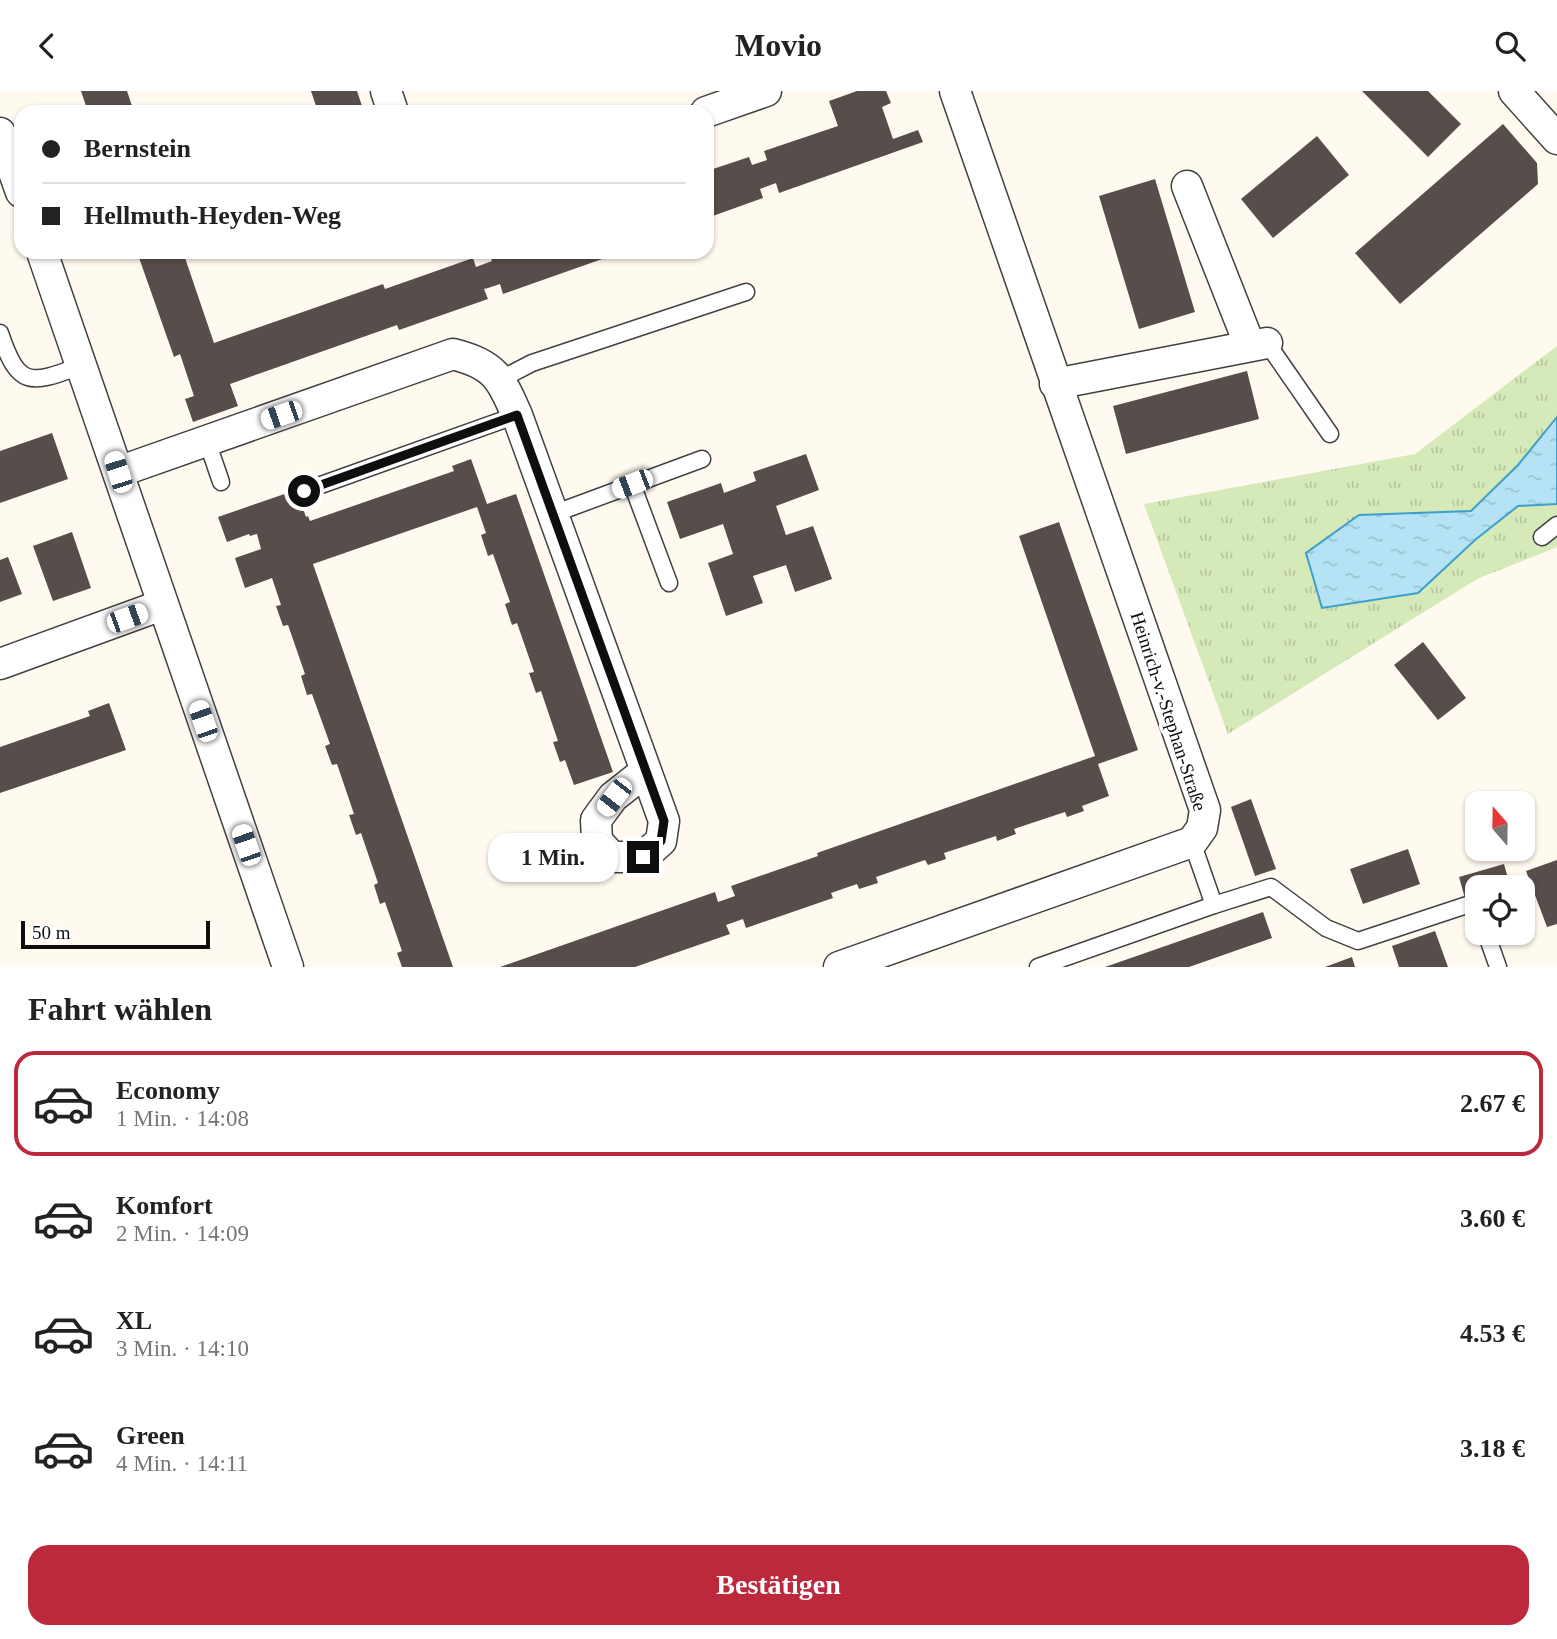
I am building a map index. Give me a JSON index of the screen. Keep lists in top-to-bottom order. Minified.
{"streets":{"street":["Heinrich-v.-Stephan-Straße"]},"scale_bar":"50 m","north":"top","page":{"header":"Movio","banner":["Bernstein","Hellmuth-Heyden-Weg"],"bubble":"1 Min.","scale":"50 m","heading":"Fahrt wählen","list":[{"name":"Economy","note":"1 Min. · 14:08","value":"2.67 €"},{"name":"Komfort","note":"2 Min. · 14:09","value":"3.60 €"},{"name":"XL","note":"3 Min. · 14:10","value":"4.53 €"},{"name":"Green","note":"4 Min. · 14:11","value":"3.18 €"}],"buttons":"Bestätigen"}}
